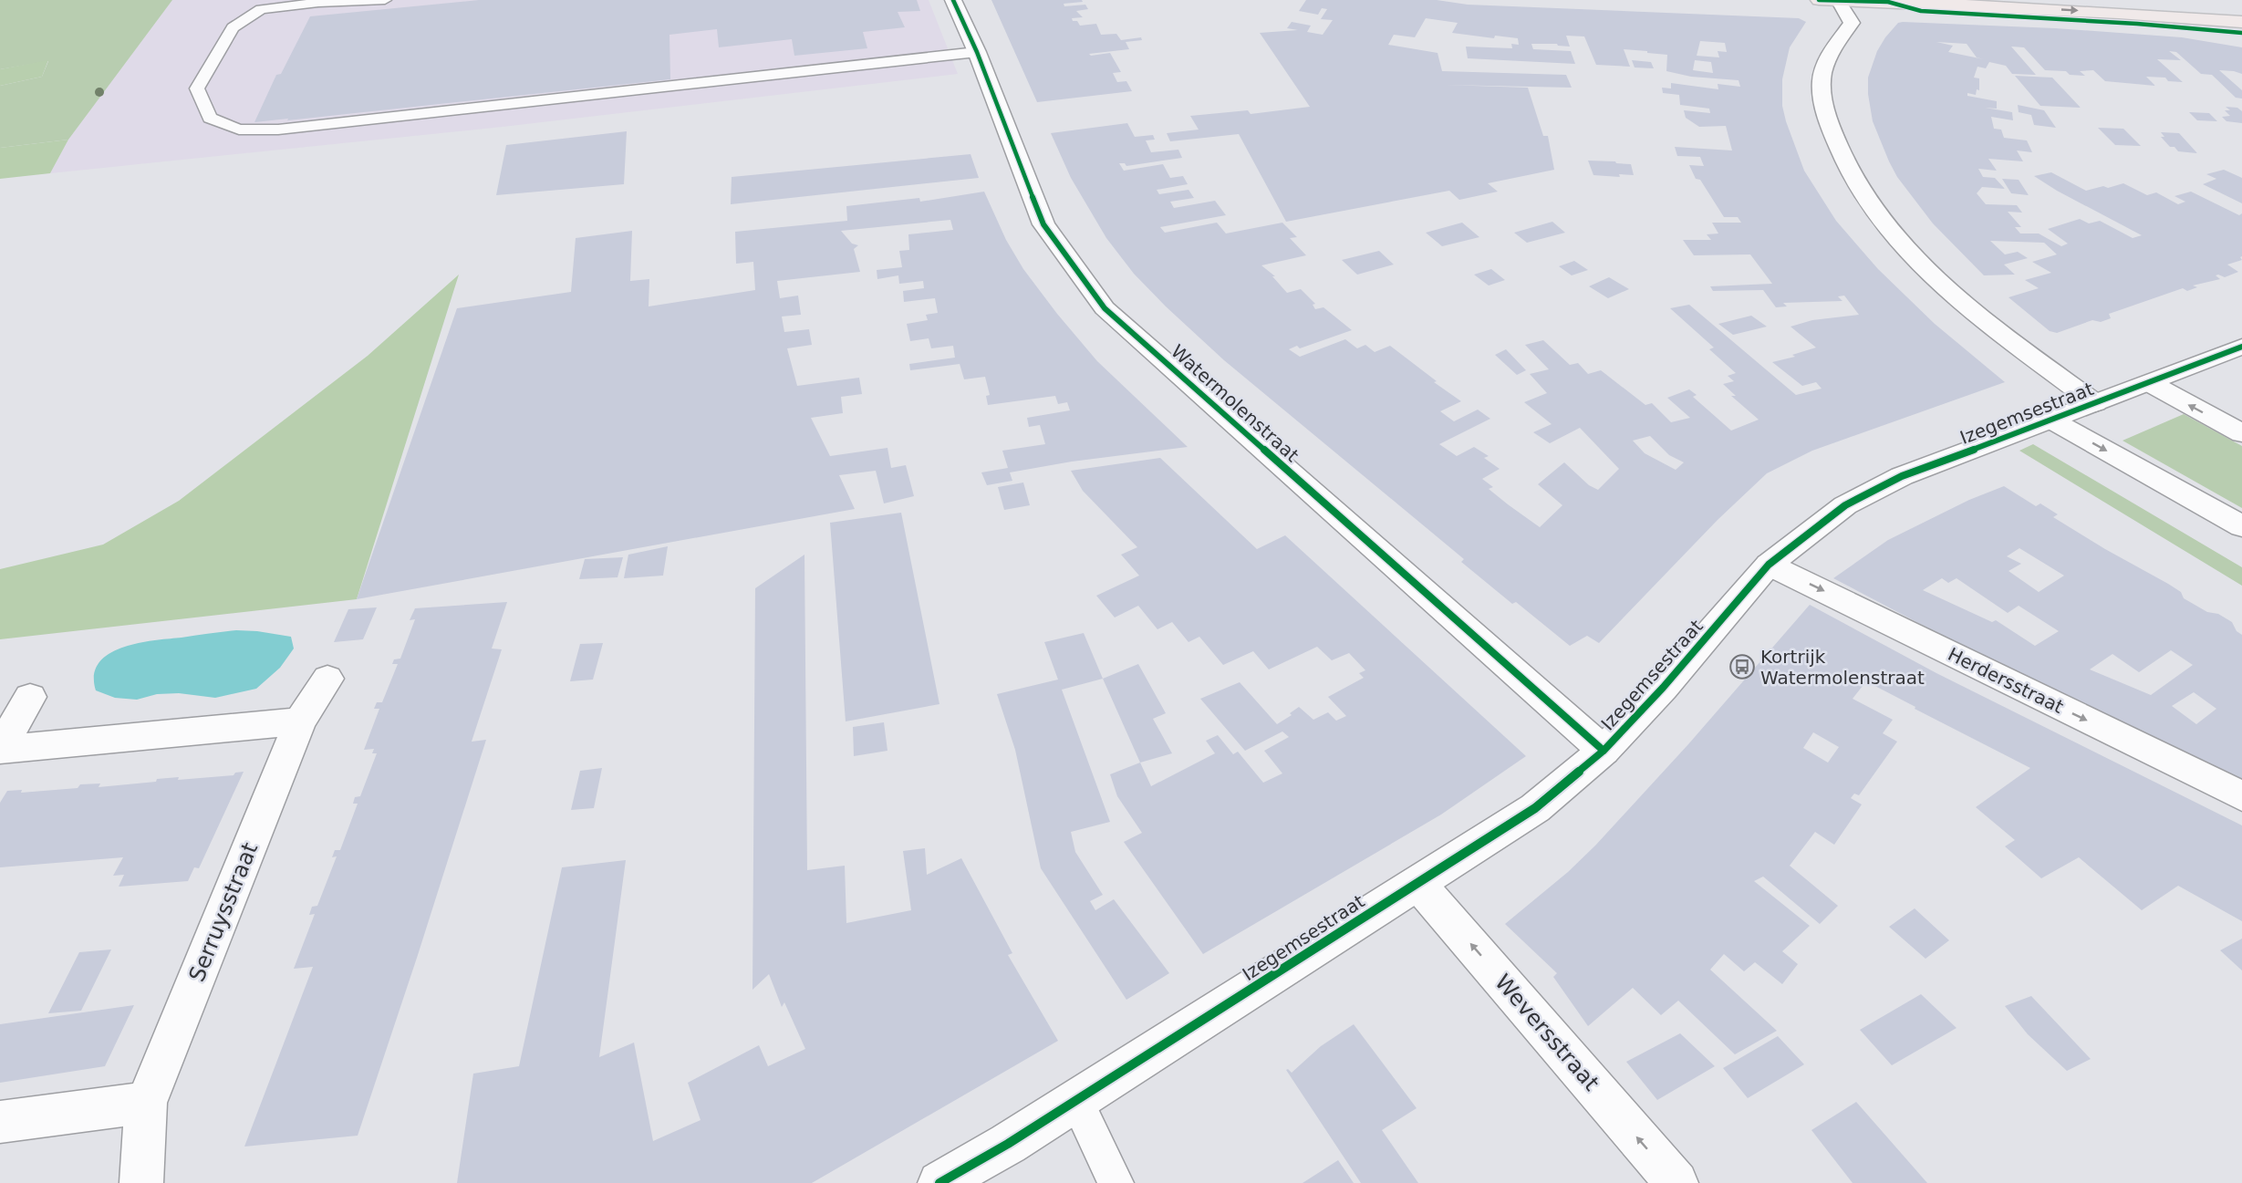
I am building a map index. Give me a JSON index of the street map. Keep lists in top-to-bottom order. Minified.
{"streets":{"street":["Watermolenstraat","Izegemsestraat","Herdersstraat","Serruysstraat","Weversstraat"]},"crossings":[["Watermolenstraat","Izegemsestraat"],["Izegemsestraat","Herdersstraat"],["Izegemsestraat","Weversstraat"]],"one_way":["Weversstraat"],"places":{"bus stop":["Kortrijk Watermolenstraat"]}}
